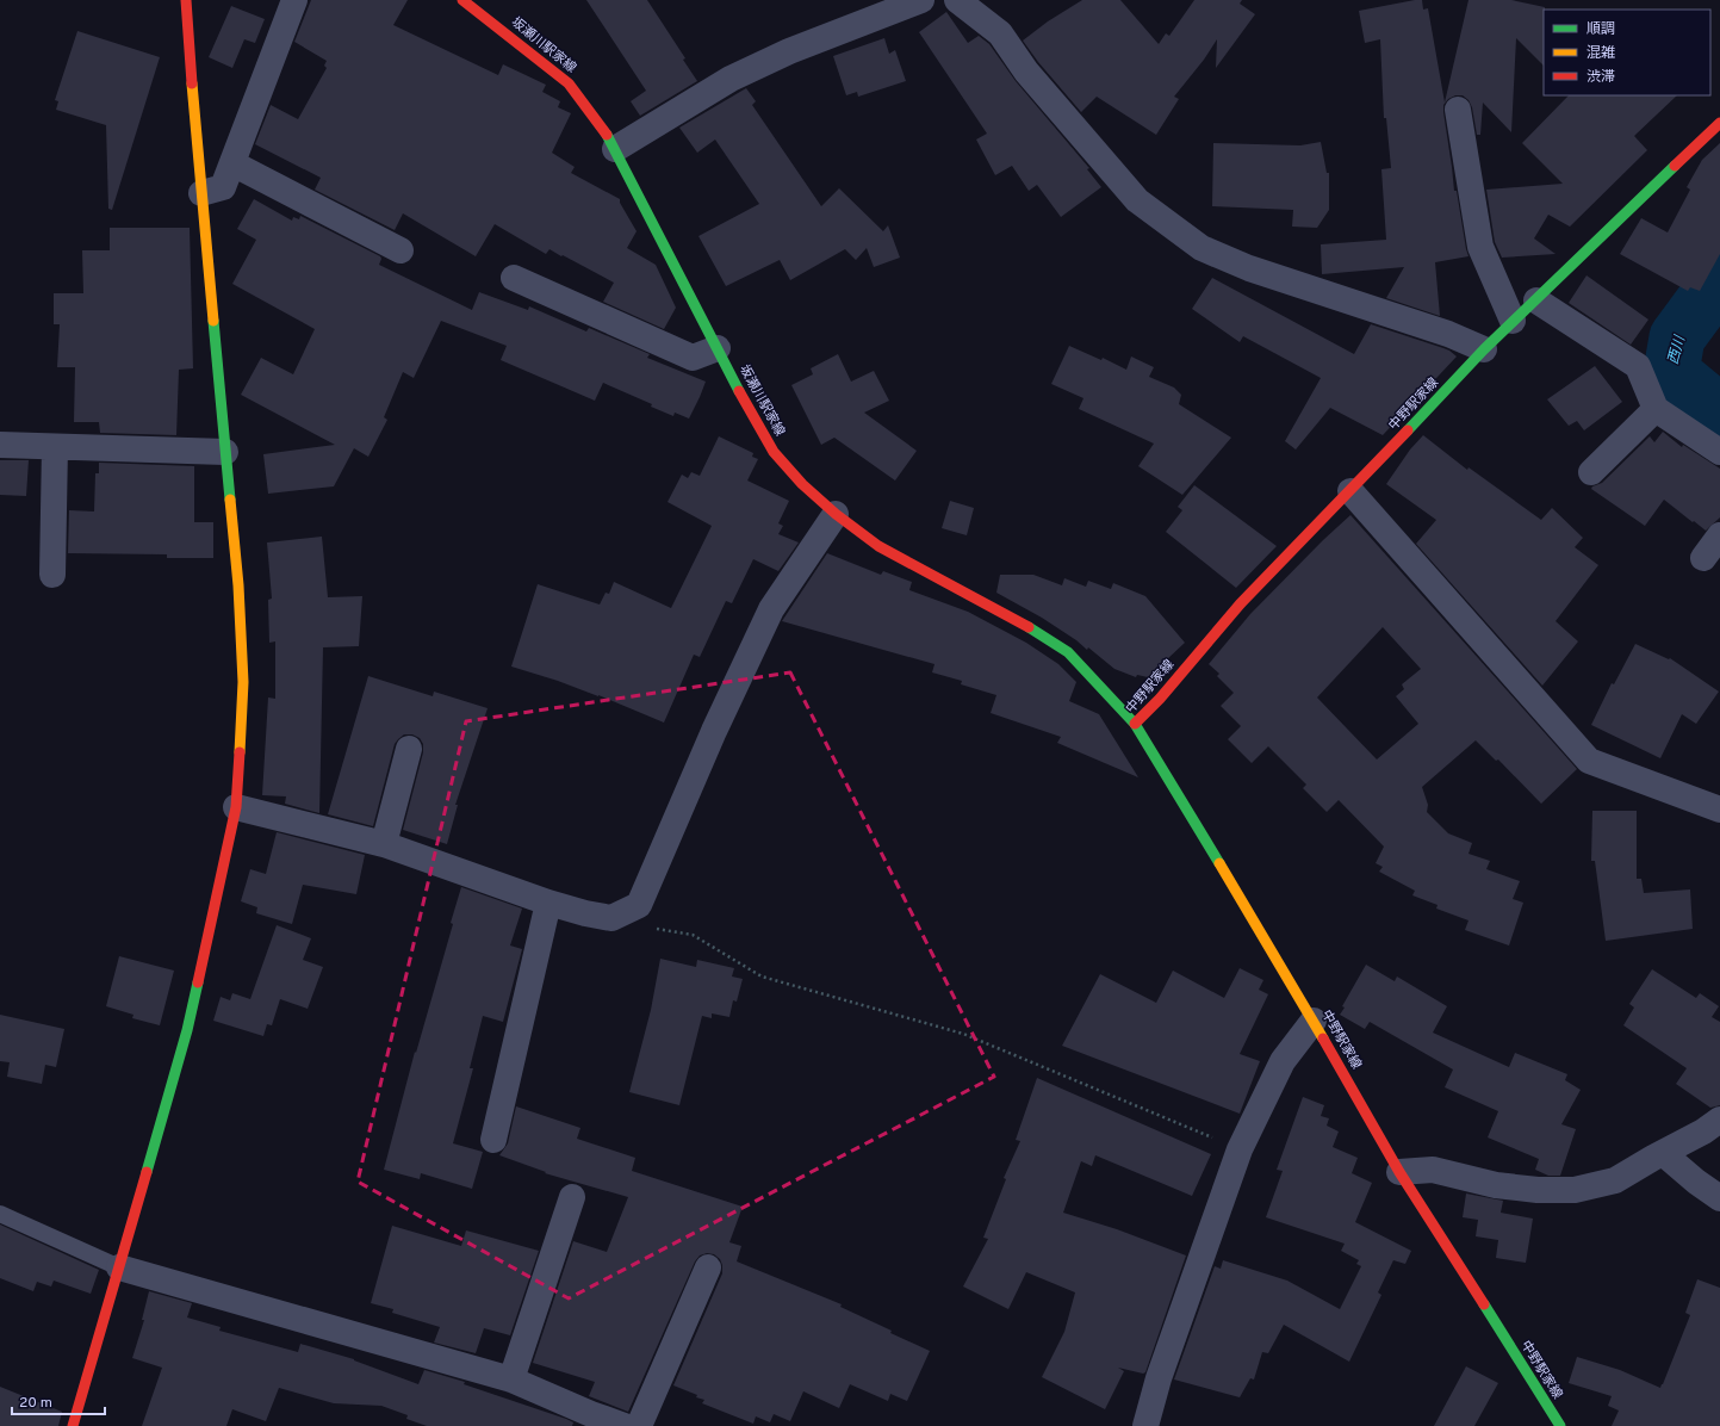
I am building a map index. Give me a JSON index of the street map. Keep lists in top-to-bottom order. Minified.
{"streets":{"main road":["坂瀬川駅家線","中野駅家線"]},"crossings":[["坂瀬川駅家線","中野駅家線"]],"water":["西川"],"legend":["順調","混雑","渋滞"],"scale_bar":"20 m"}
